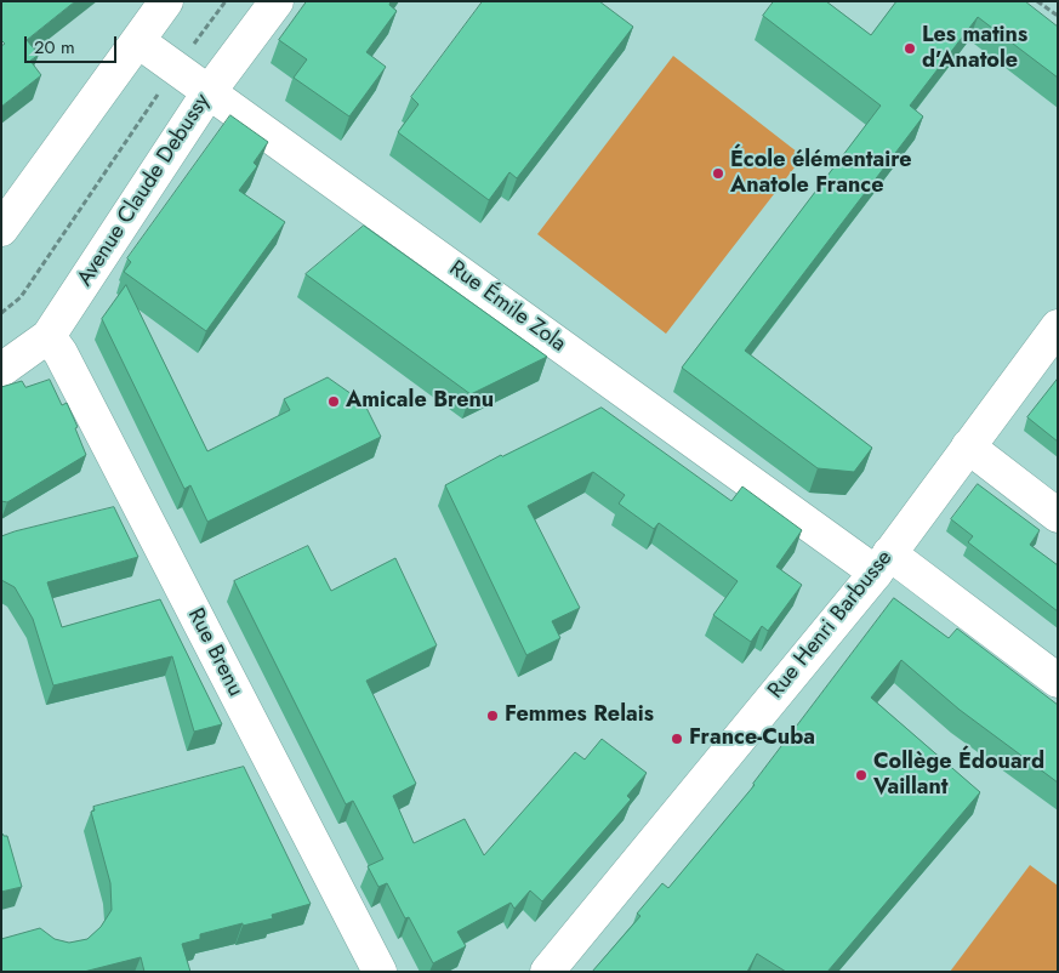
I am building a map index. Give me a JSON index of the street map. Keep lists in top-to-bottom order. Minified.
{"streets":{"street":["Avenue Claude Debussy","Rue Émile Zola","Rue Henri Barbusse","Rue Brenu"]},"crossings":[["Avenue Claude Debussy","Rue Émile Zola"],["Avenue Claude Debussy","Rue Brenu"],["Rue Émile Zola","Rue Henri Barbusse"]],"places":["Les matins d’Anatole","École élémentaire Anatole France","Amicale Brenu","Femmes Relais","France-Cuba","Collège Édouard Vaillant"],"scale_bar":"20 m"}
